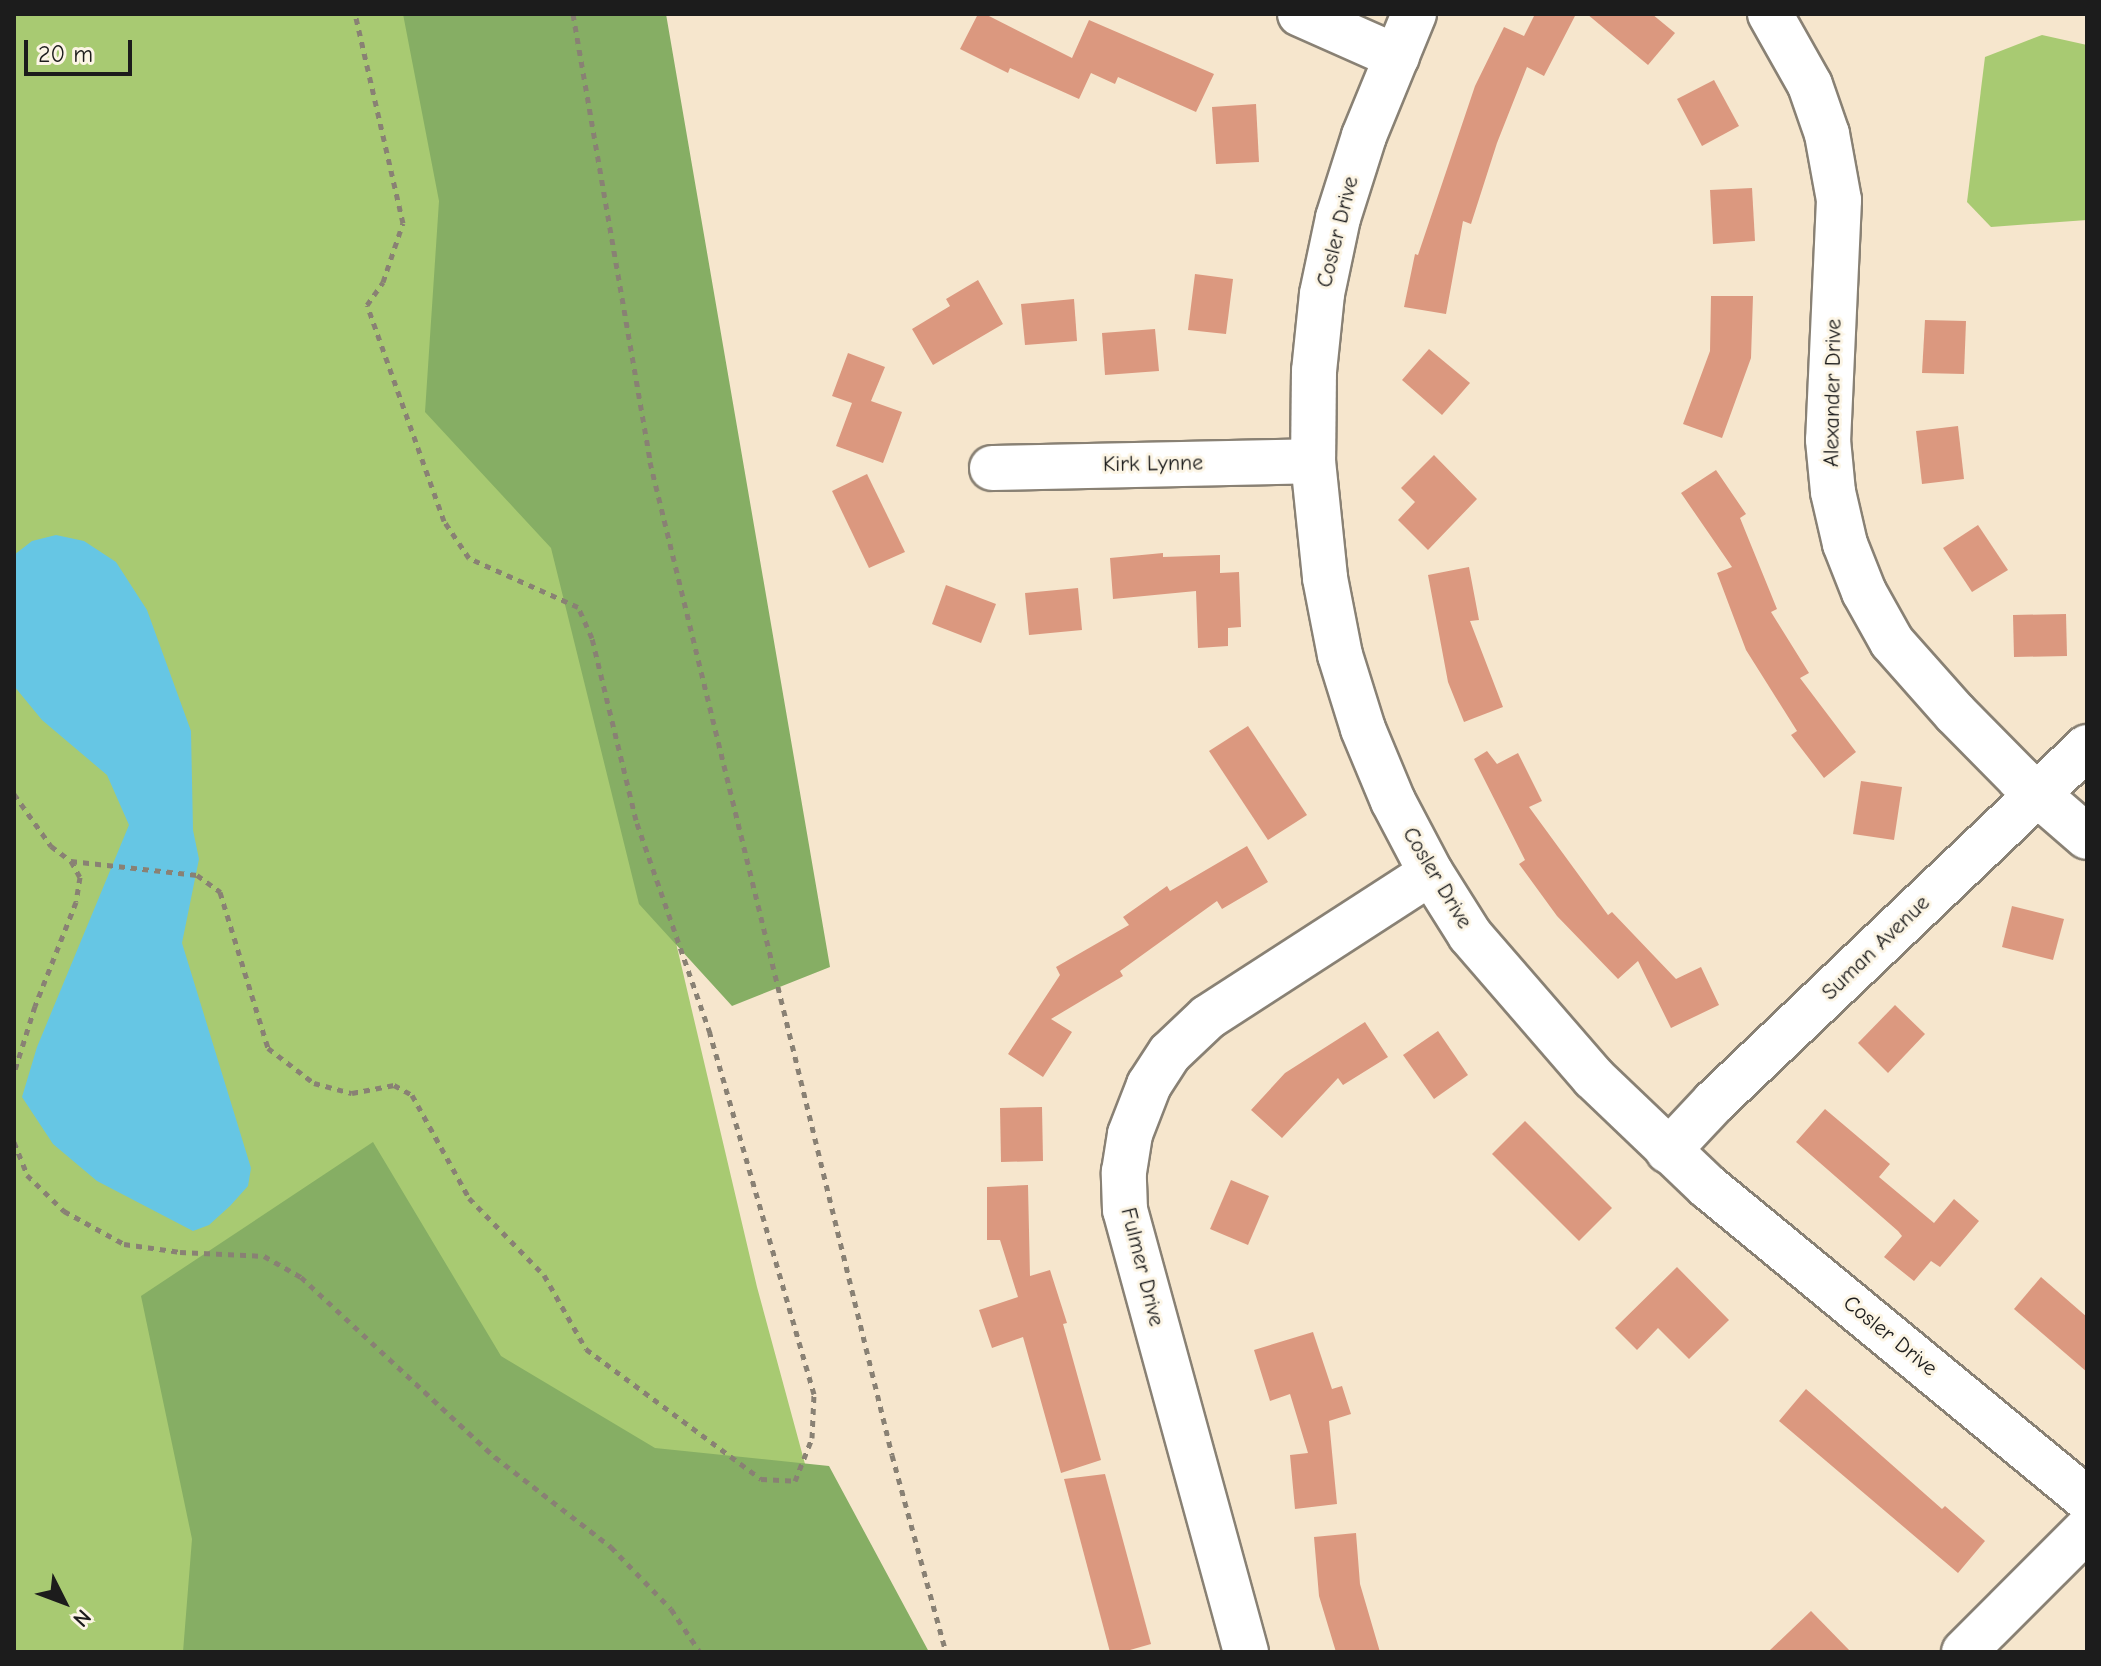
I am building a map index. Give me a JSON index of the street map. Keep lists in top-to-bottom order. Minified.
{"streets":{"street":["Cosler Drive","Alexander Drive","Kirk Lynne","Suman Avenue","Fulmer Drive"]},"crossings":[["Cosler Drive","Kirk Lynne"],["Cosler Drive","Suman Avenue"],["Cosler Drive","Fulmer Drive"],["Alexander Drive","Suman Avenue"]],"scale_bar":"20 m","north":"bottom right"}
